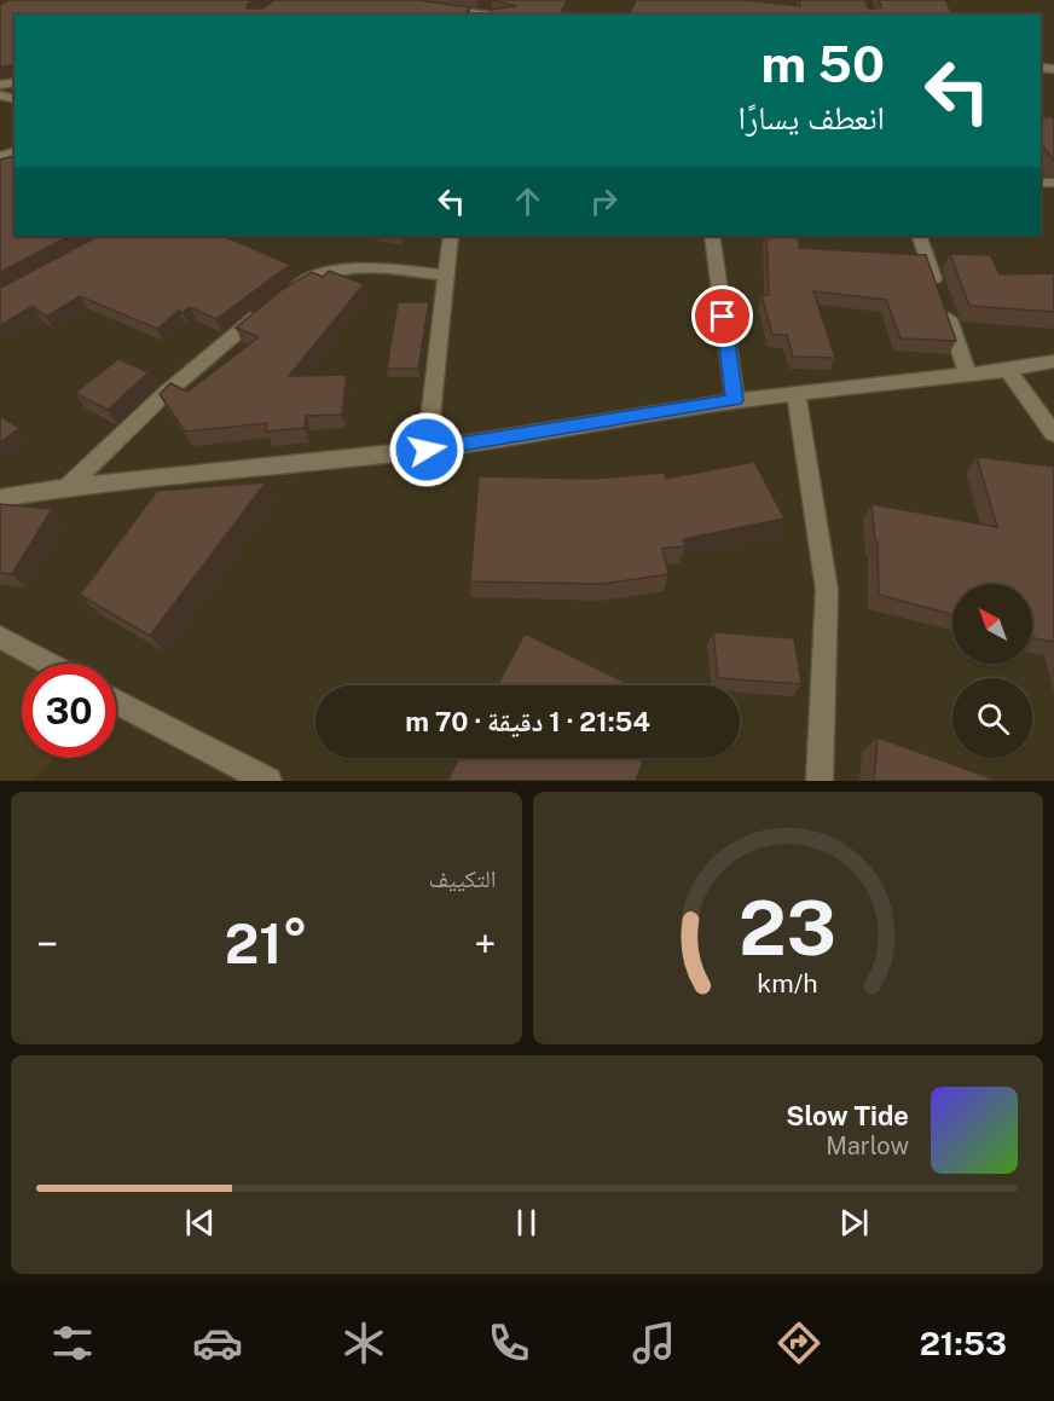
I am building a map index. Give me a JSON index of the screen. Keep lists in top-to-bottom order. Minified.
{"north":"top left","page":{"turn":["50 m","انعطف يسارًا"],"limit":"30","trip":"21:54 · 1 دقيقة · 70 m","tile":"التكييف","heat":["−","21°","+"],"song":["Slow Tide","Marlow"],"tabs":"21:53","gauge":["23","km/h"]}}
